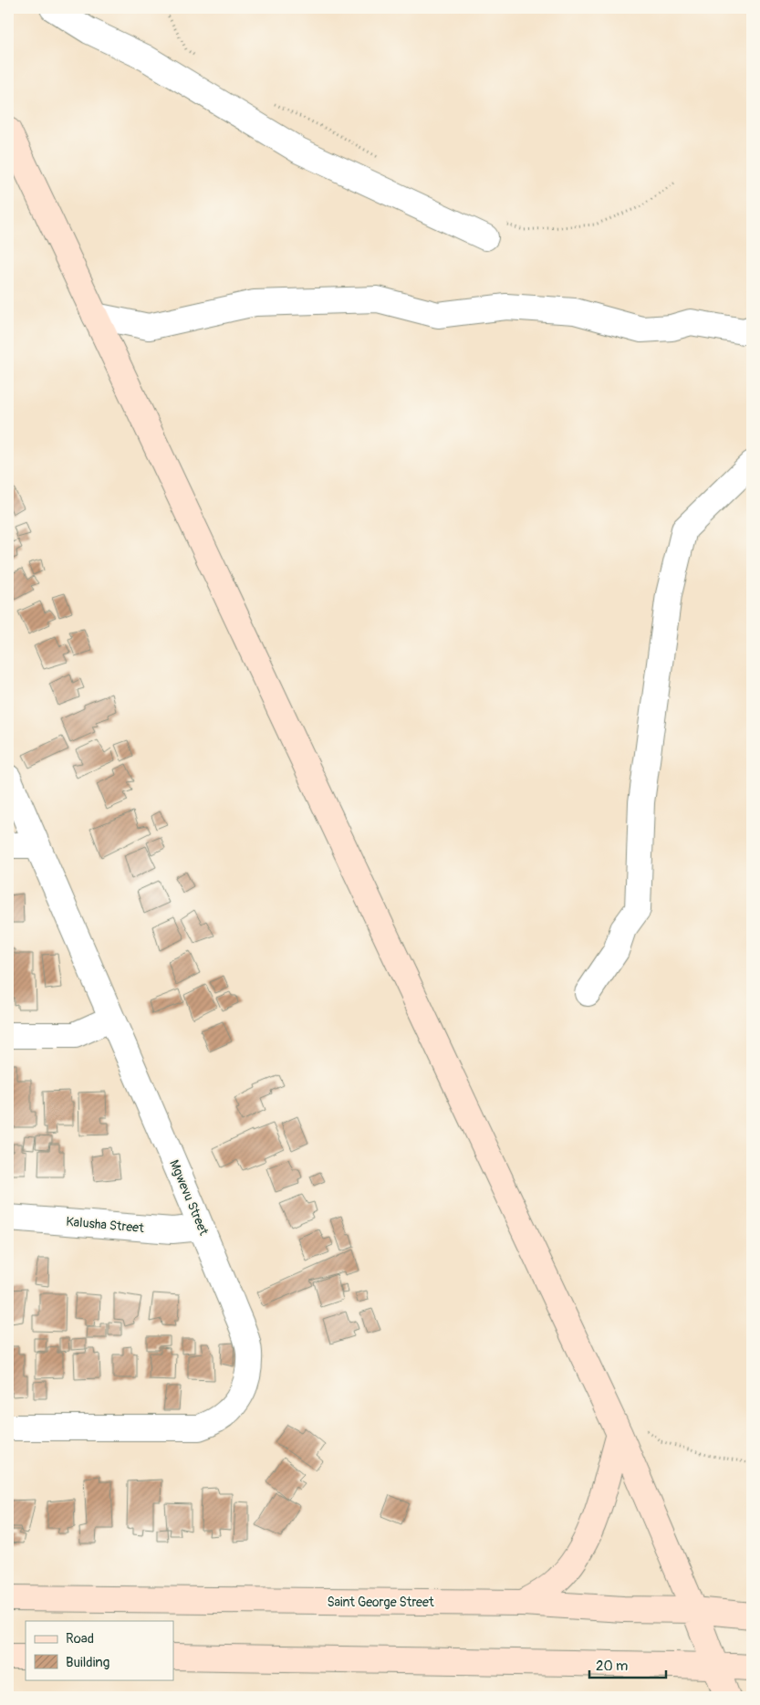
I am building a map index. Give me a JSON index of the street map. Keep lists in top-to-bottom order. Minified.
{"streets":{"main road":["Saint George Street"],"street":["Mgwevu Street","Kalusha Street"]},"crossings":[["Mgwevu Street","Kalusha Street"]],"legend":["Road","Building"],"scale_bar":"20 m"}
